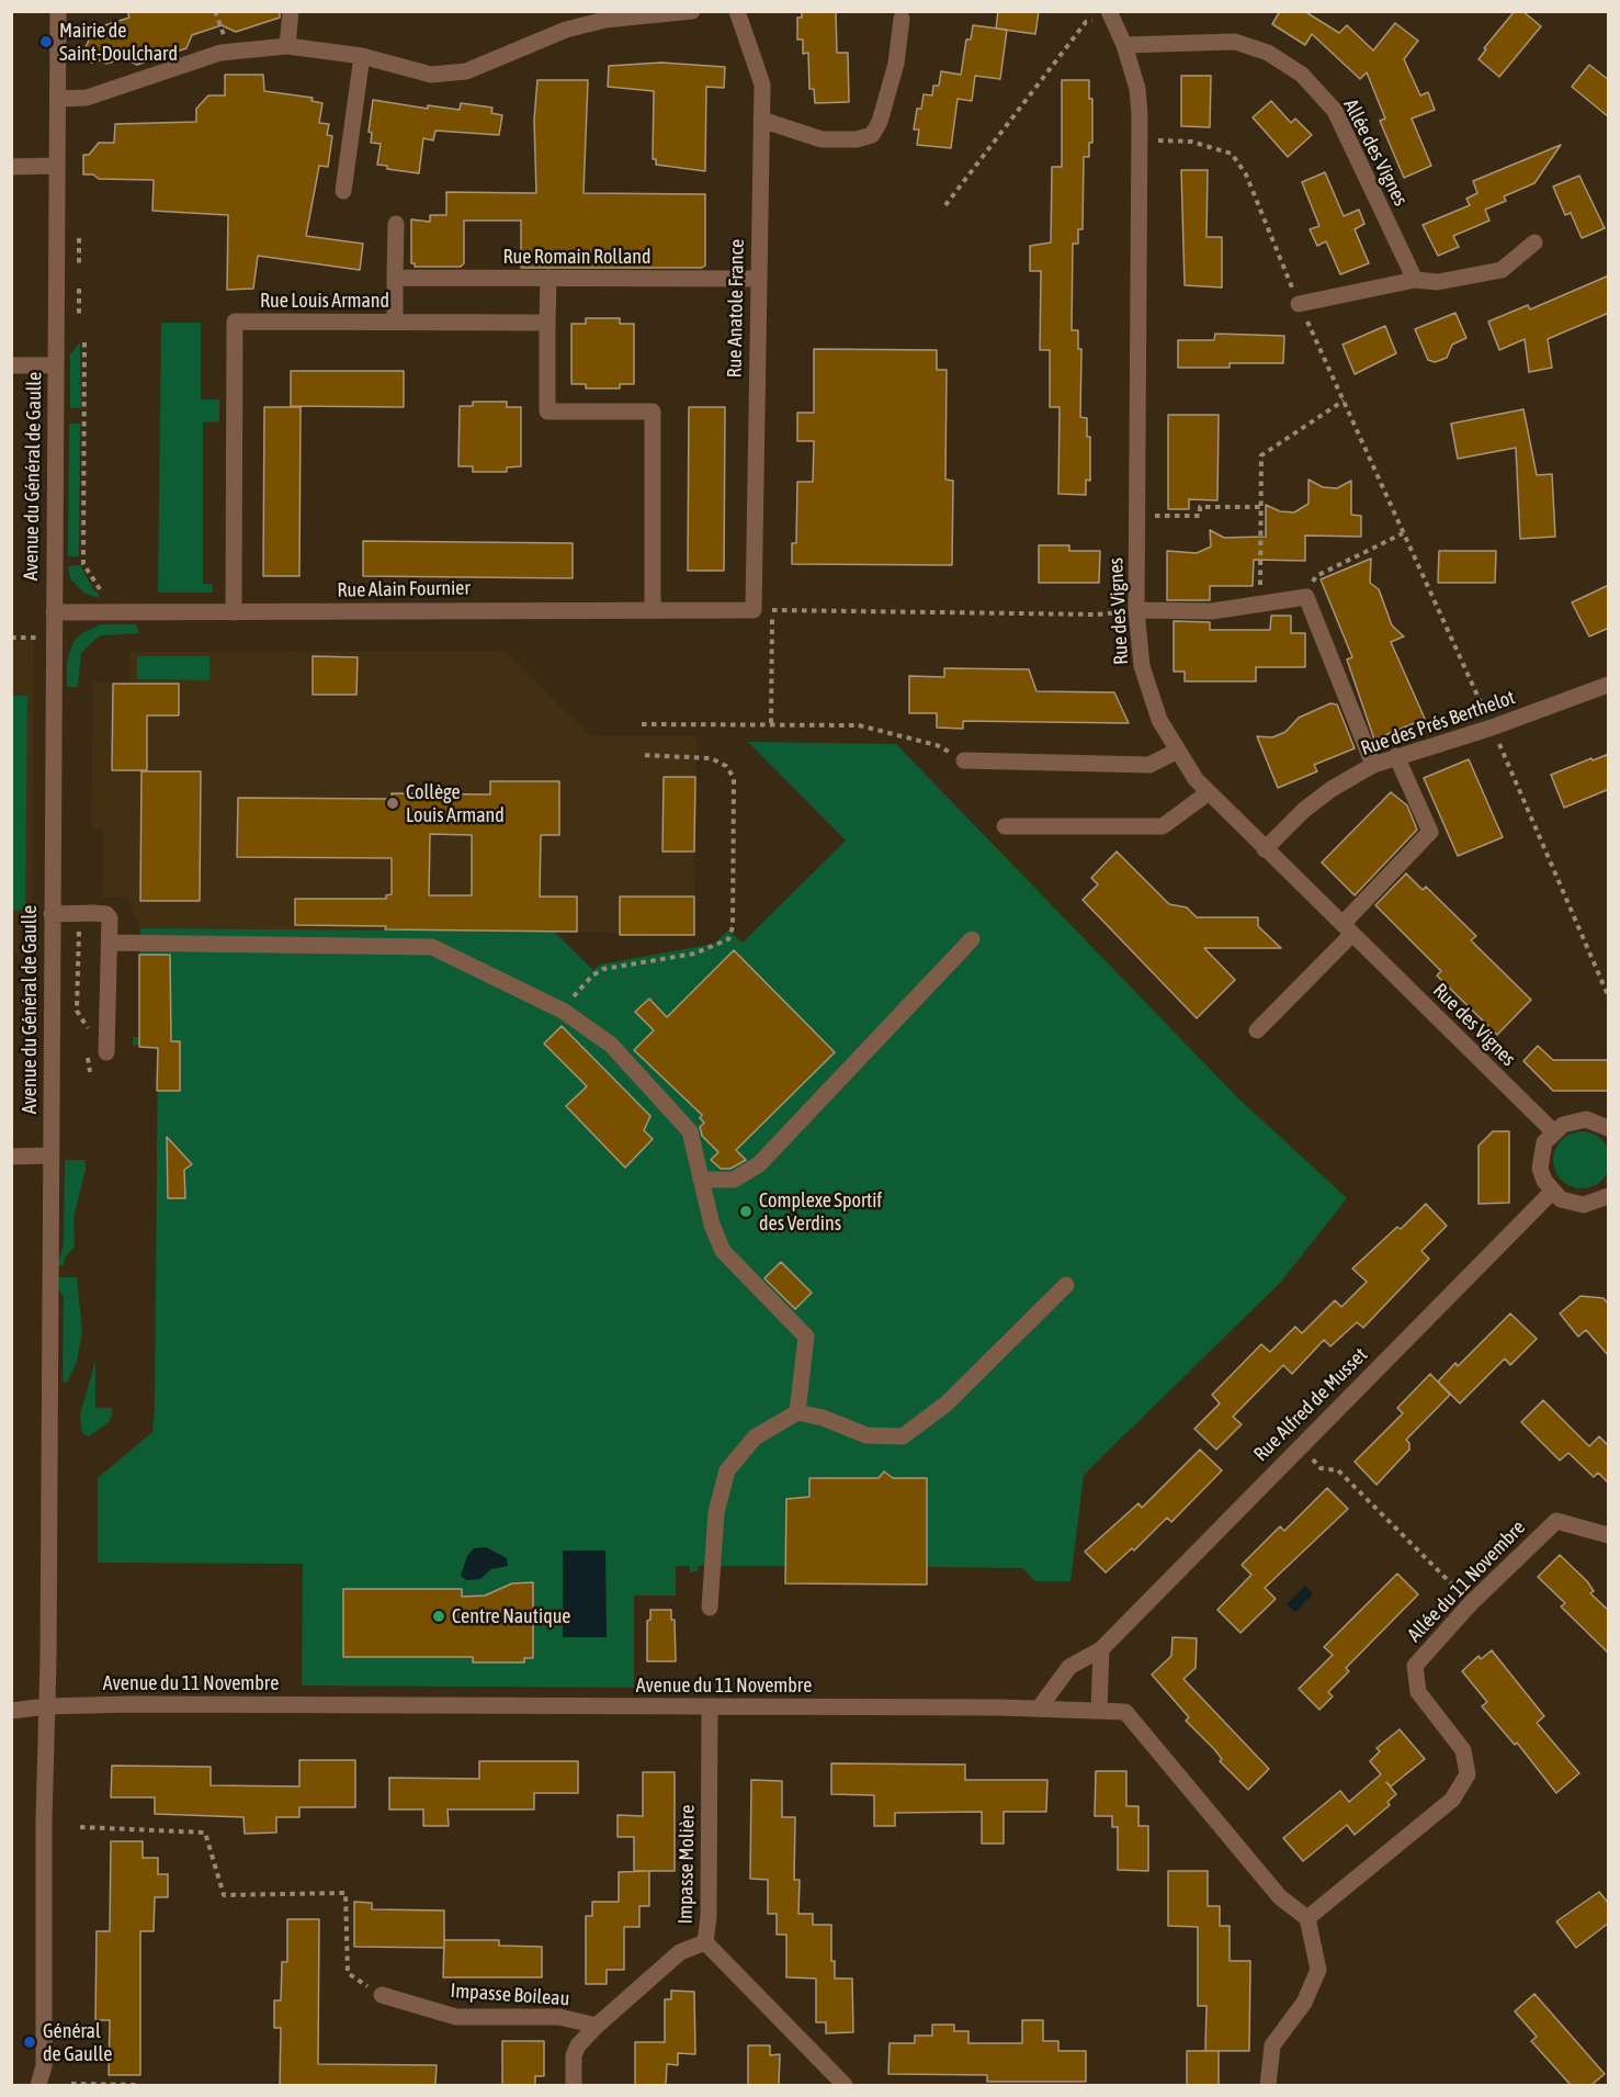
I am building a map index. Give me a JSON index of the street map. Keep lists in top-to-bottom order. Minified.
{"streets":{"street":["Allée des Vignes","Rue Romain Rolland","Rue Louis Armand","Rue Anatole France","Avenue du Général de Gaulle","Rue Alain Fournier","Rue des Vignes","Rue des Prés Berthelot","Rue Alfred de Musset","Allée du 11 Novembre","Avenue du 11 Novembre","Impasse Molière","Impasse Boileau"]},"crossings":[["Allée des Vignes","Rue des Vignes"],["Rue Romain Rolland","Rue Anatole France"],["Rue Louis Armand","Rue Alain Fournier"],["Rue Anatole France","Rue Alain Fournier"],["Avenue du Général de Gaulle","Rue Alain Fournier"],["Avenue du Général de Gaulle","Avenue du 11 Novembre"],["Rue des Vignes","Rue des Prés Berthelot"],["Rue Alfred de Musset","Avenue du 11 Novembre"],["Allée du 11 Novembre","Avenue du 11 Novembre"],["Avenue du 11 Novembre","Impasse Molière"]],"places":["Mairie de Saint-Doulchard","Collège Louis Armand","Complexe Sportif des Verdins","Centre Nautique","Général de Gaulle"]}
